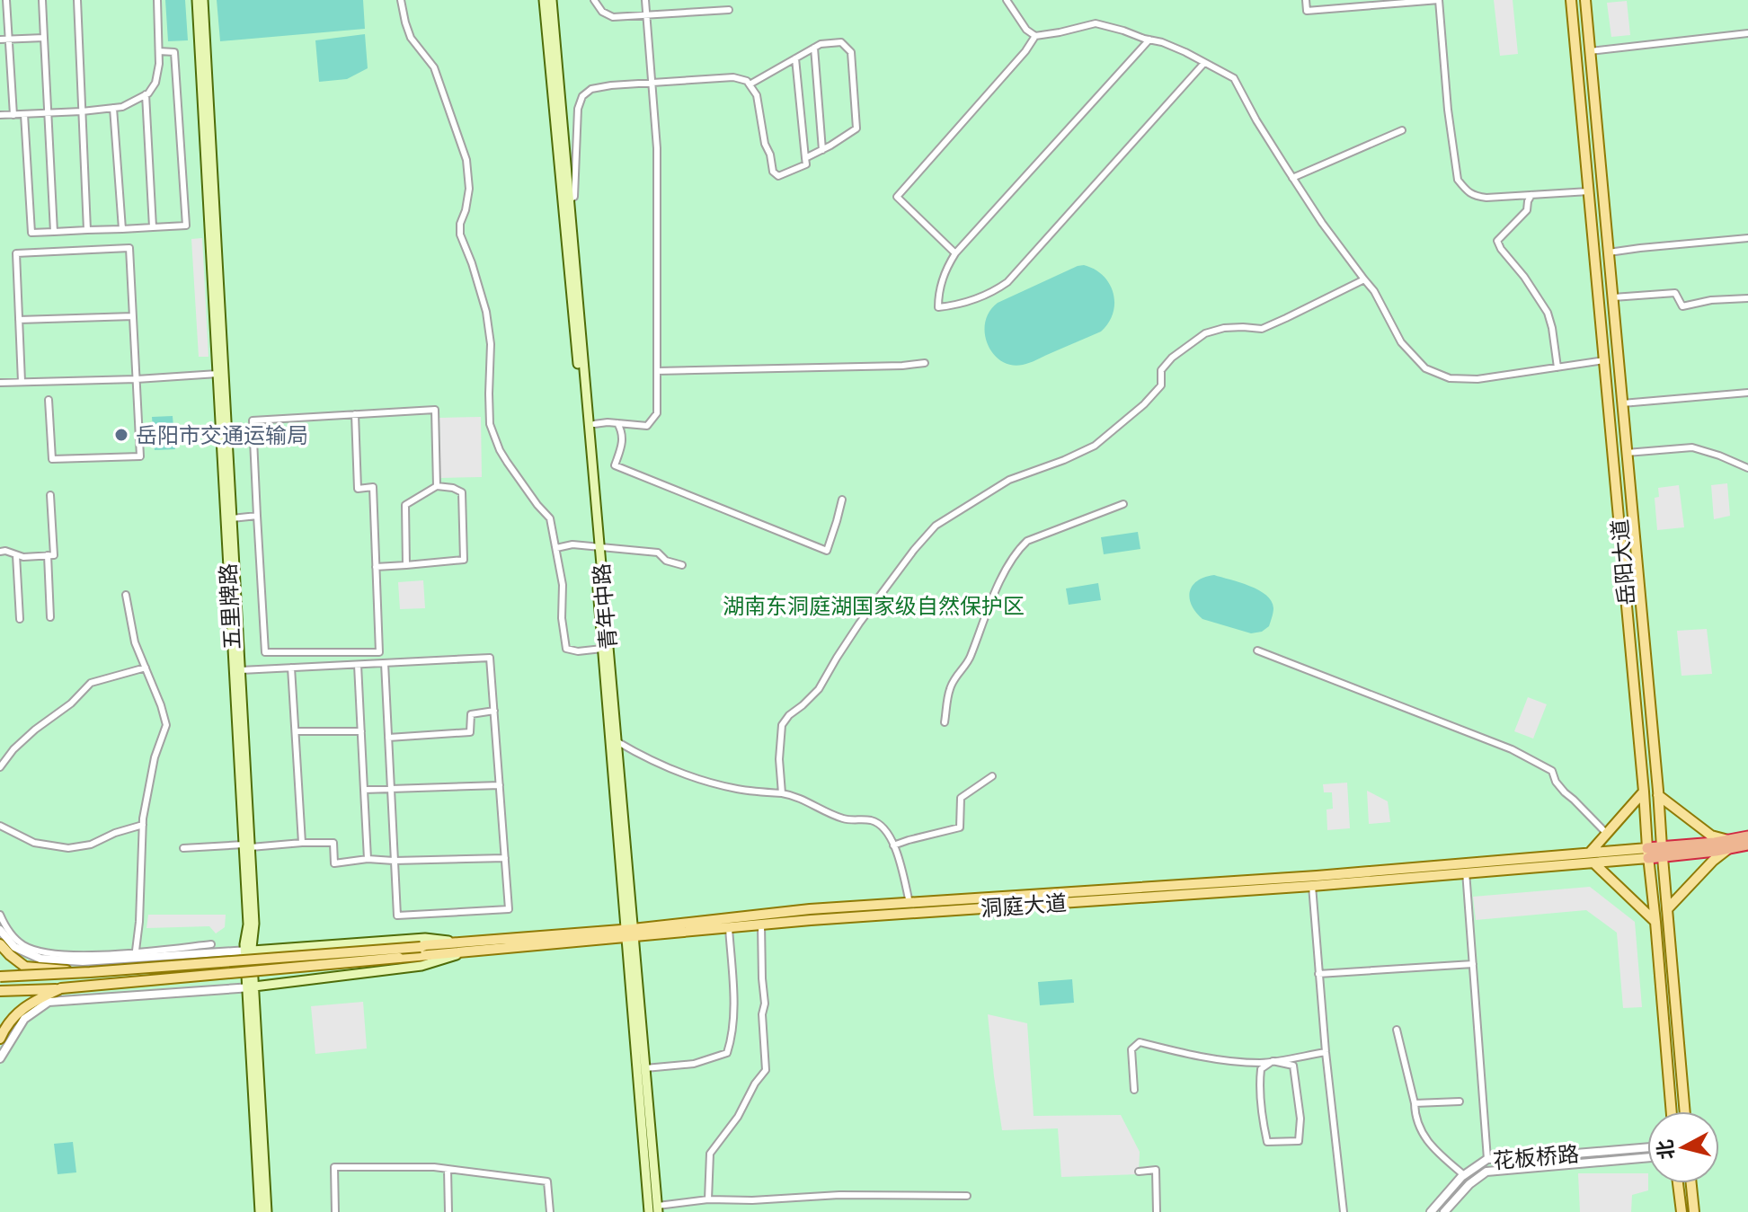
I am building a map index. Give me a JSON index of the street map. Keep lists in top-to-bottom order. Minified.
{"streets":{"main road":["岳阳大道","五里牌路","青年中路","洞庭大道"],"street":["花板桥路"]},"crossings":[["岳阳大道","洞庭大道"],["青年中路","洞庭大道"]],"parks":["湖南东洞庭湖国家级自然保护区"],"places":["岳阳市交通运输局"],"north":"left"}
